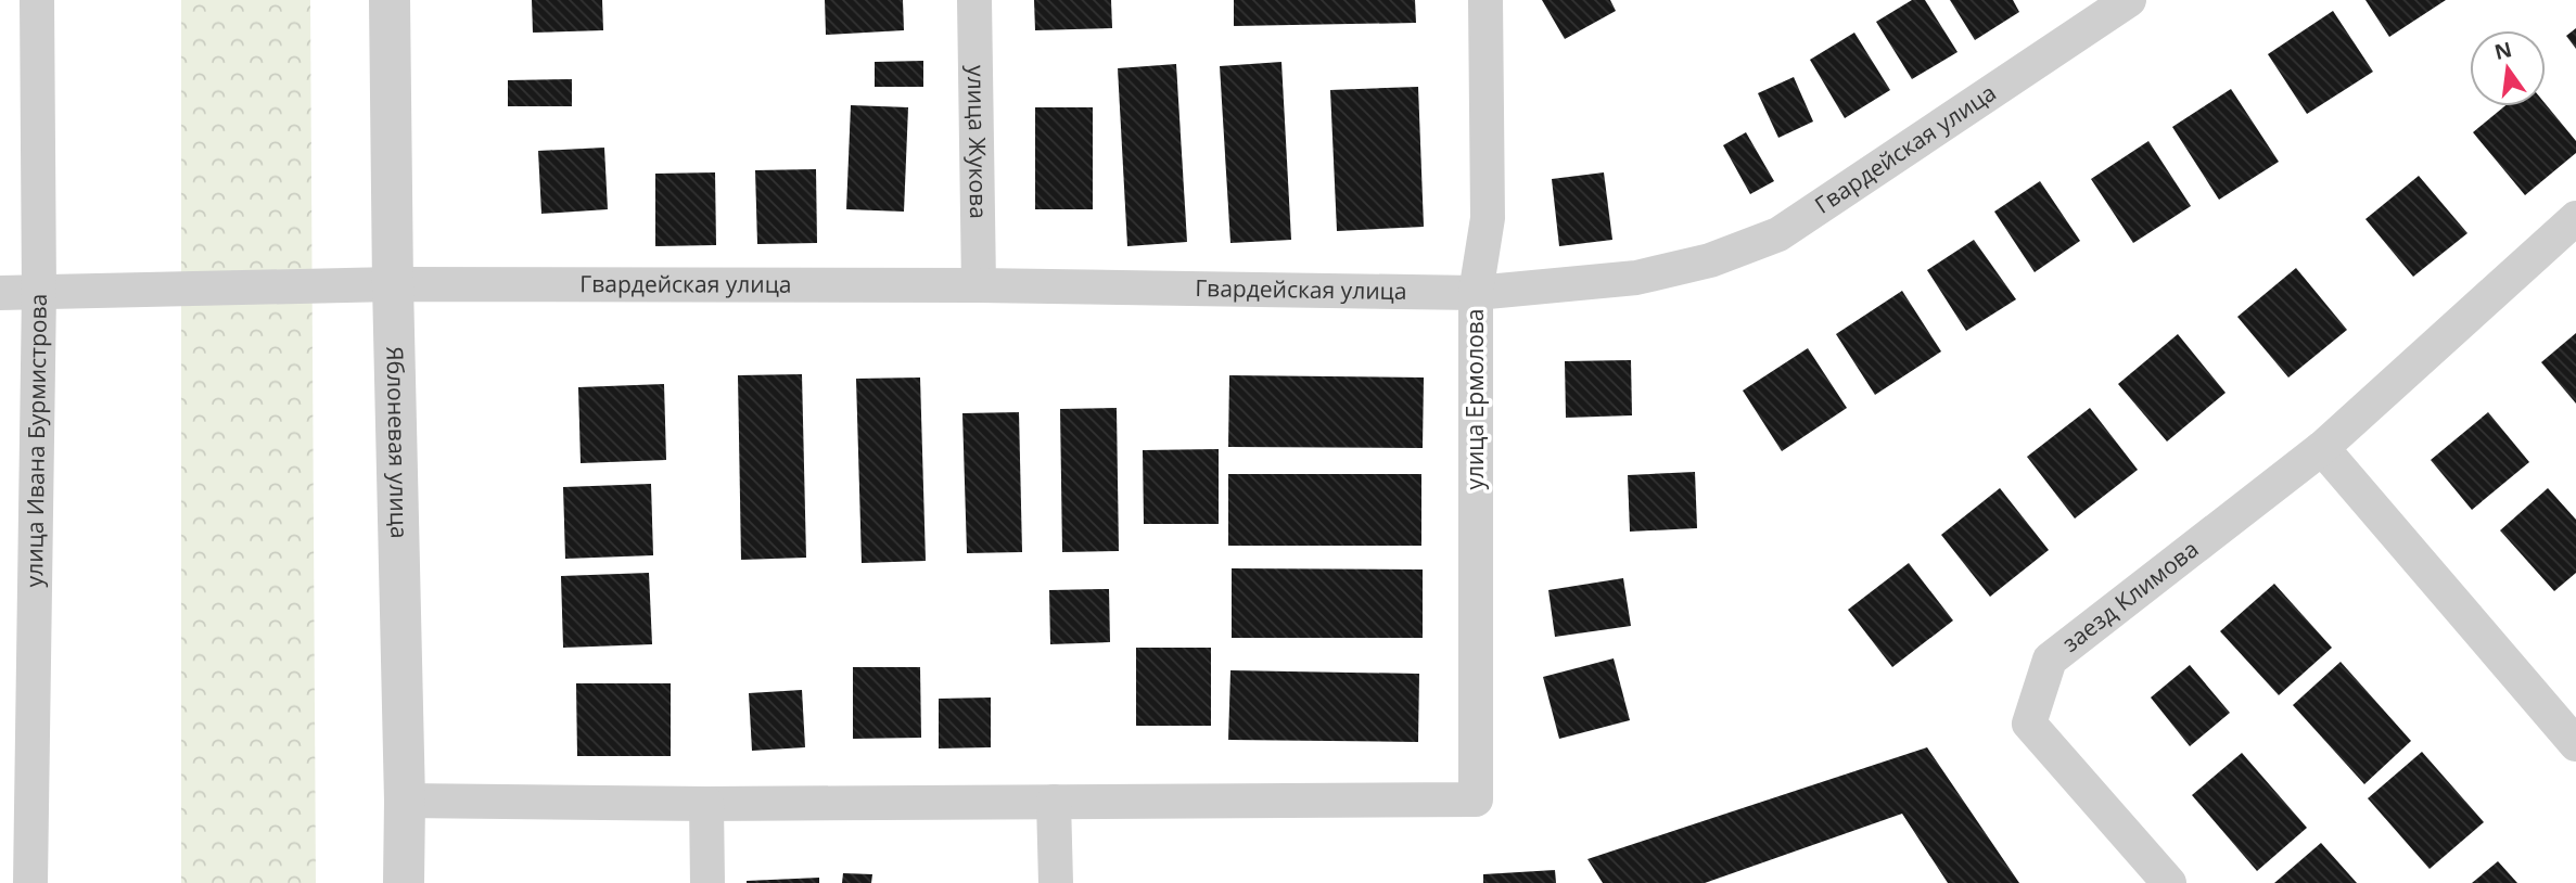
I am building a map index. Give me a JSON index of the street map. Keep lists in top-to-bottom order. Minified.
{"streets":{"street":["улица Жукова","Гвардейская улица","улица Ермолова","улица Ивана Бурмистрова","Яблоневая улица","заезд Климова"]},"crossings":[["улица Жукова","Гвардейская улица"],["Гвардейская улица","улица Ермолова"],["Гвардейская улица","улица Ивана Бурмистрова"],["Гвардейская улица","Яблоневая улица"]],"north":"top"}
